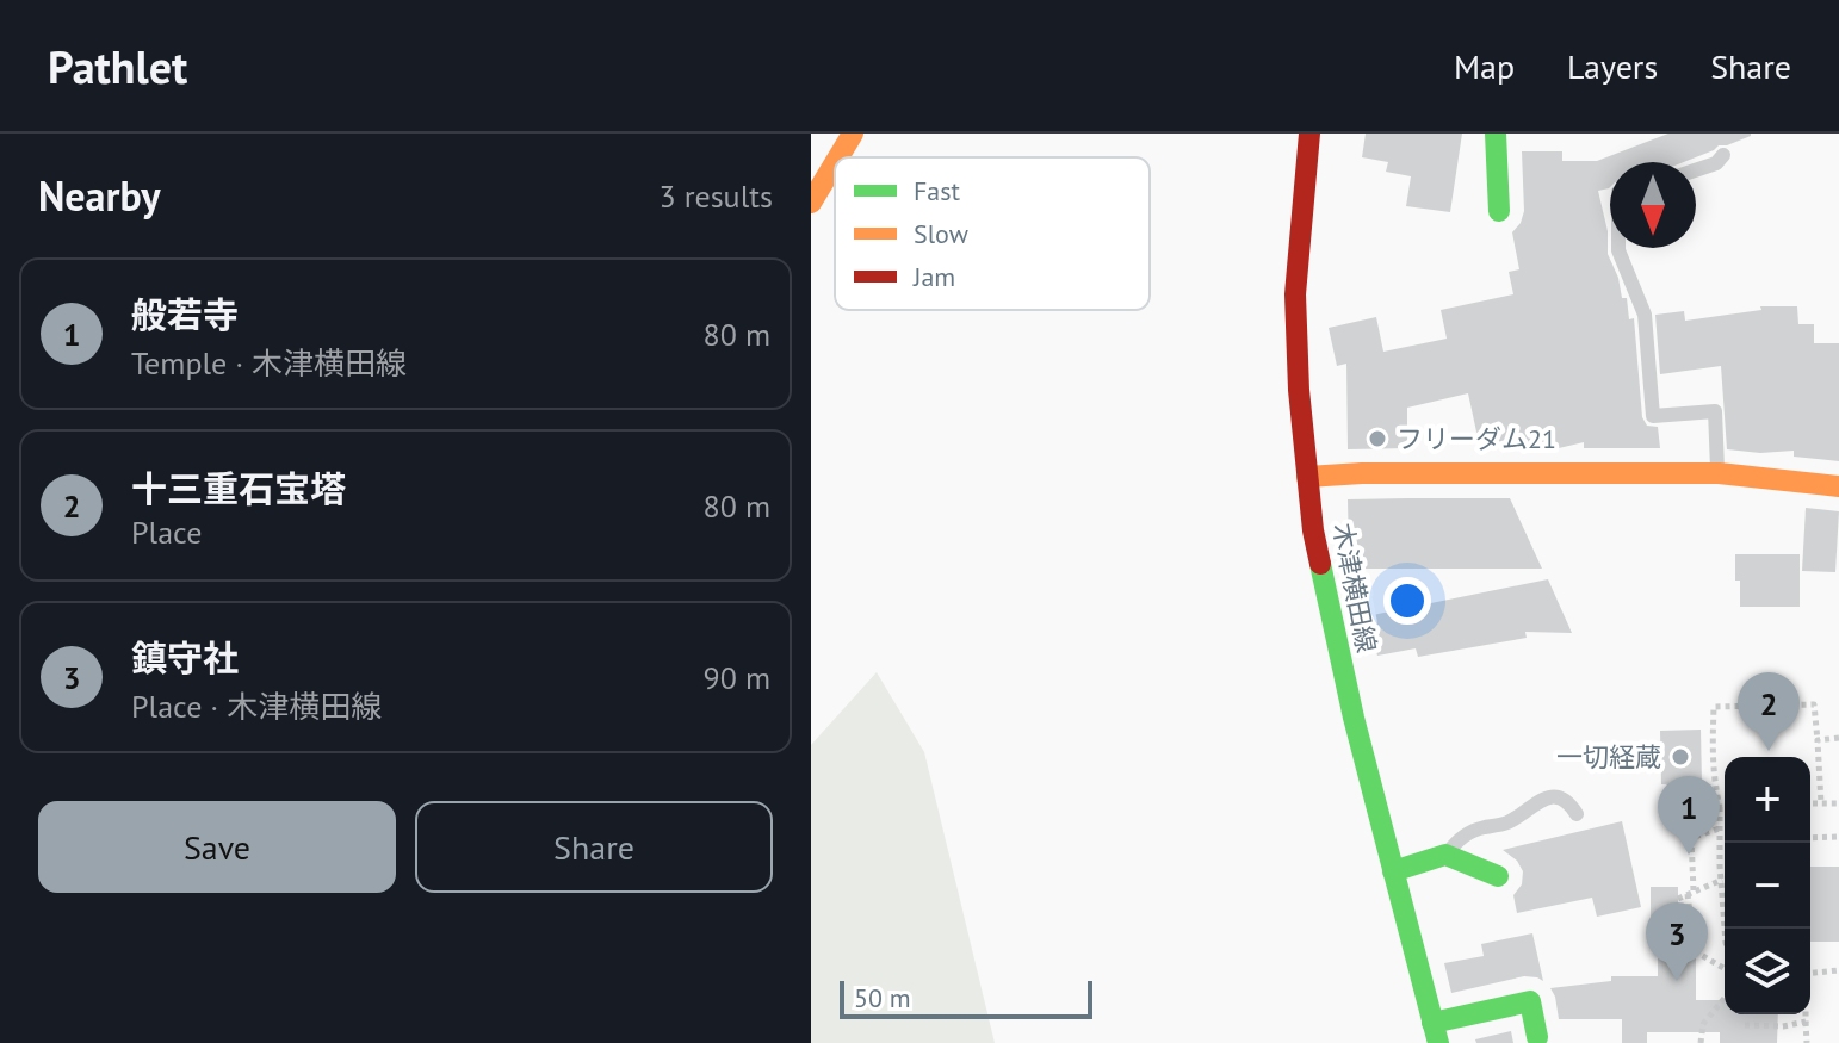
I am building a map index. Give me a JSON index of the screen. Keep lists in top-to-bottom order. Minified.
{"streets":{"main road":["木津横田線"]},"places":["フリーダム21","一切経蔵"],"legend":["Fast","Slow","Jam"],"scale_bar":"50 m","north":"bottom","page":{"header":"Pathlet","nav":["Map","Layers","Share"],"heading":["Nearby","3 results"],"list":[{"mark":"1","name":"般若寺","note":"Temple · 木津横田線","value":"80 m"},{"mark":"2","name":"十三重石宝塔","note":"Place","value":"80 m"},{"mark":"3","name":"鎮守社","note":"Place · 木津横田線","value":"90 m"}],"pins":["2","1","3"],"map_buttons":["+","−"],"buttons":["Save","Share"],"scale":"50 m"}}
